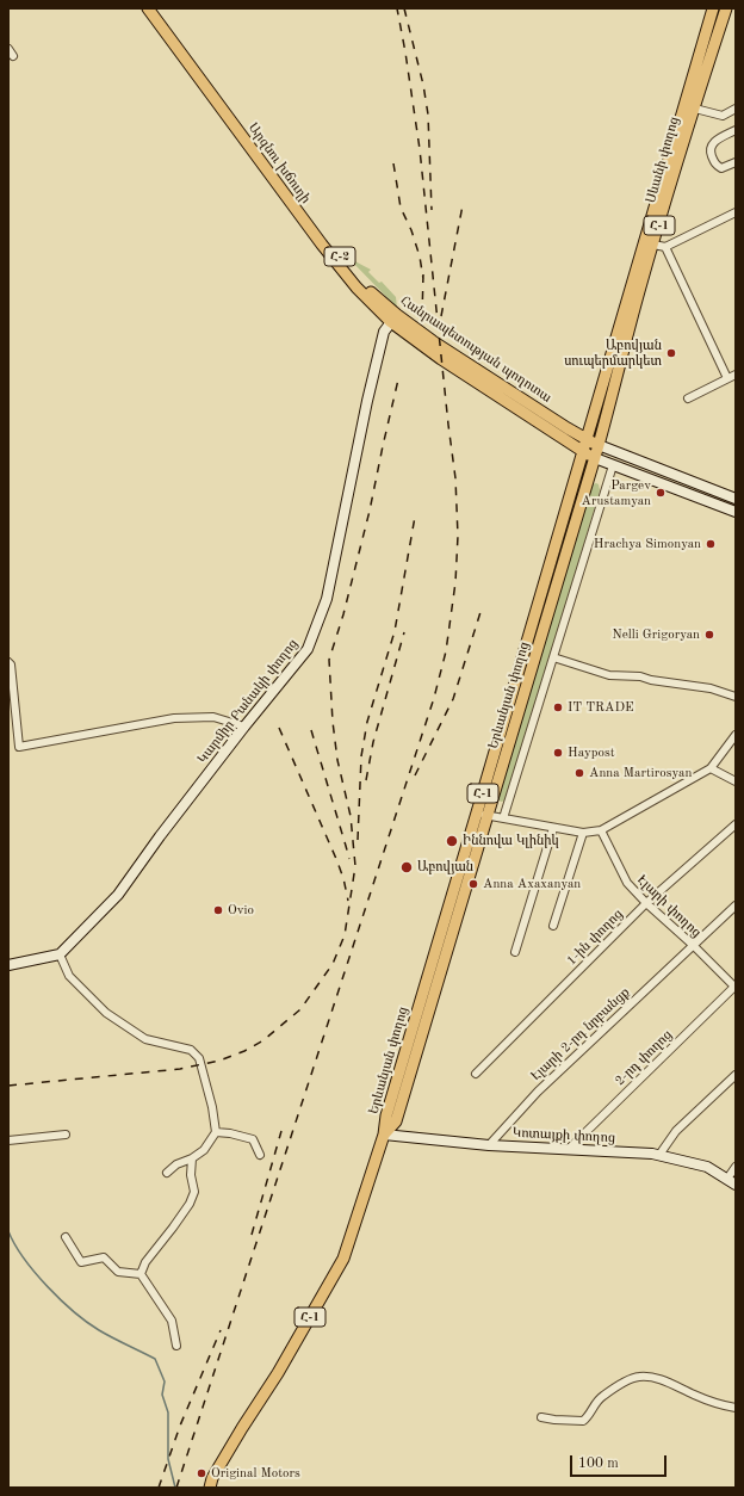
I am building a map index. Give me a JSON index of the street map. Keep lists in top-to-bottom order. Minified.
{"streets":{"main road":["Սևանի փողոց","Արզնու խճուղի","Հ-1","Հ-2","Հանրապետության պողոտա","Երևանյան փողոց"],"street":["Կարմիր Բանակի փողոց","Էլարի փողոց","1-ին փողոց","Էլարի 2-րդ նրբանցք","2-րդ փողոց","Կոտայքի փողոց"]},"crossings":[["Սևանի փողոց","Հանրապետության պողոտա"],["Սևանի փողոց","Երևանյան փողոց"],["Արզնու խճուղի","Հանրապետության պողոտա"],["Արզնու խճուղի","Կարմիր Բանակի փողոց"],["Հ-1","Երևանյան փողոց"],["Հ-1","Կոտայքի փողոց"],["Հանրապետության պողոտա","Երևանյան փողոց"],["Հանրապետության պողոտա","Կարմիր Բանակի փողոց"],["Երևանյան փողոց","Կոտայքի փողոց"],["Էլարի փողոց","1-ին փողոց"],["Էլարի փողոց","Էլարի 2-րդ նրբանցք"],["Էլարի փողոց","2-րդ փողոց"],["Էլարի 2-րդ նրբանցք","Կոտայքի փողոց"],["2-րդ փողոց","Կոտայքի փողոց"]],"places":["Աբովյան սուպերմարկետ","Pargev Arustamyan","Hrachya Simonyan","Nelli Grigoryan","IT TRADE","Haypost","Anna Martirosyan","Իննովա Կլինիկ","Աբովյան","Anna Axaxanyan","Ovio","Original Motors"],"scale_bar":"100 m"}
